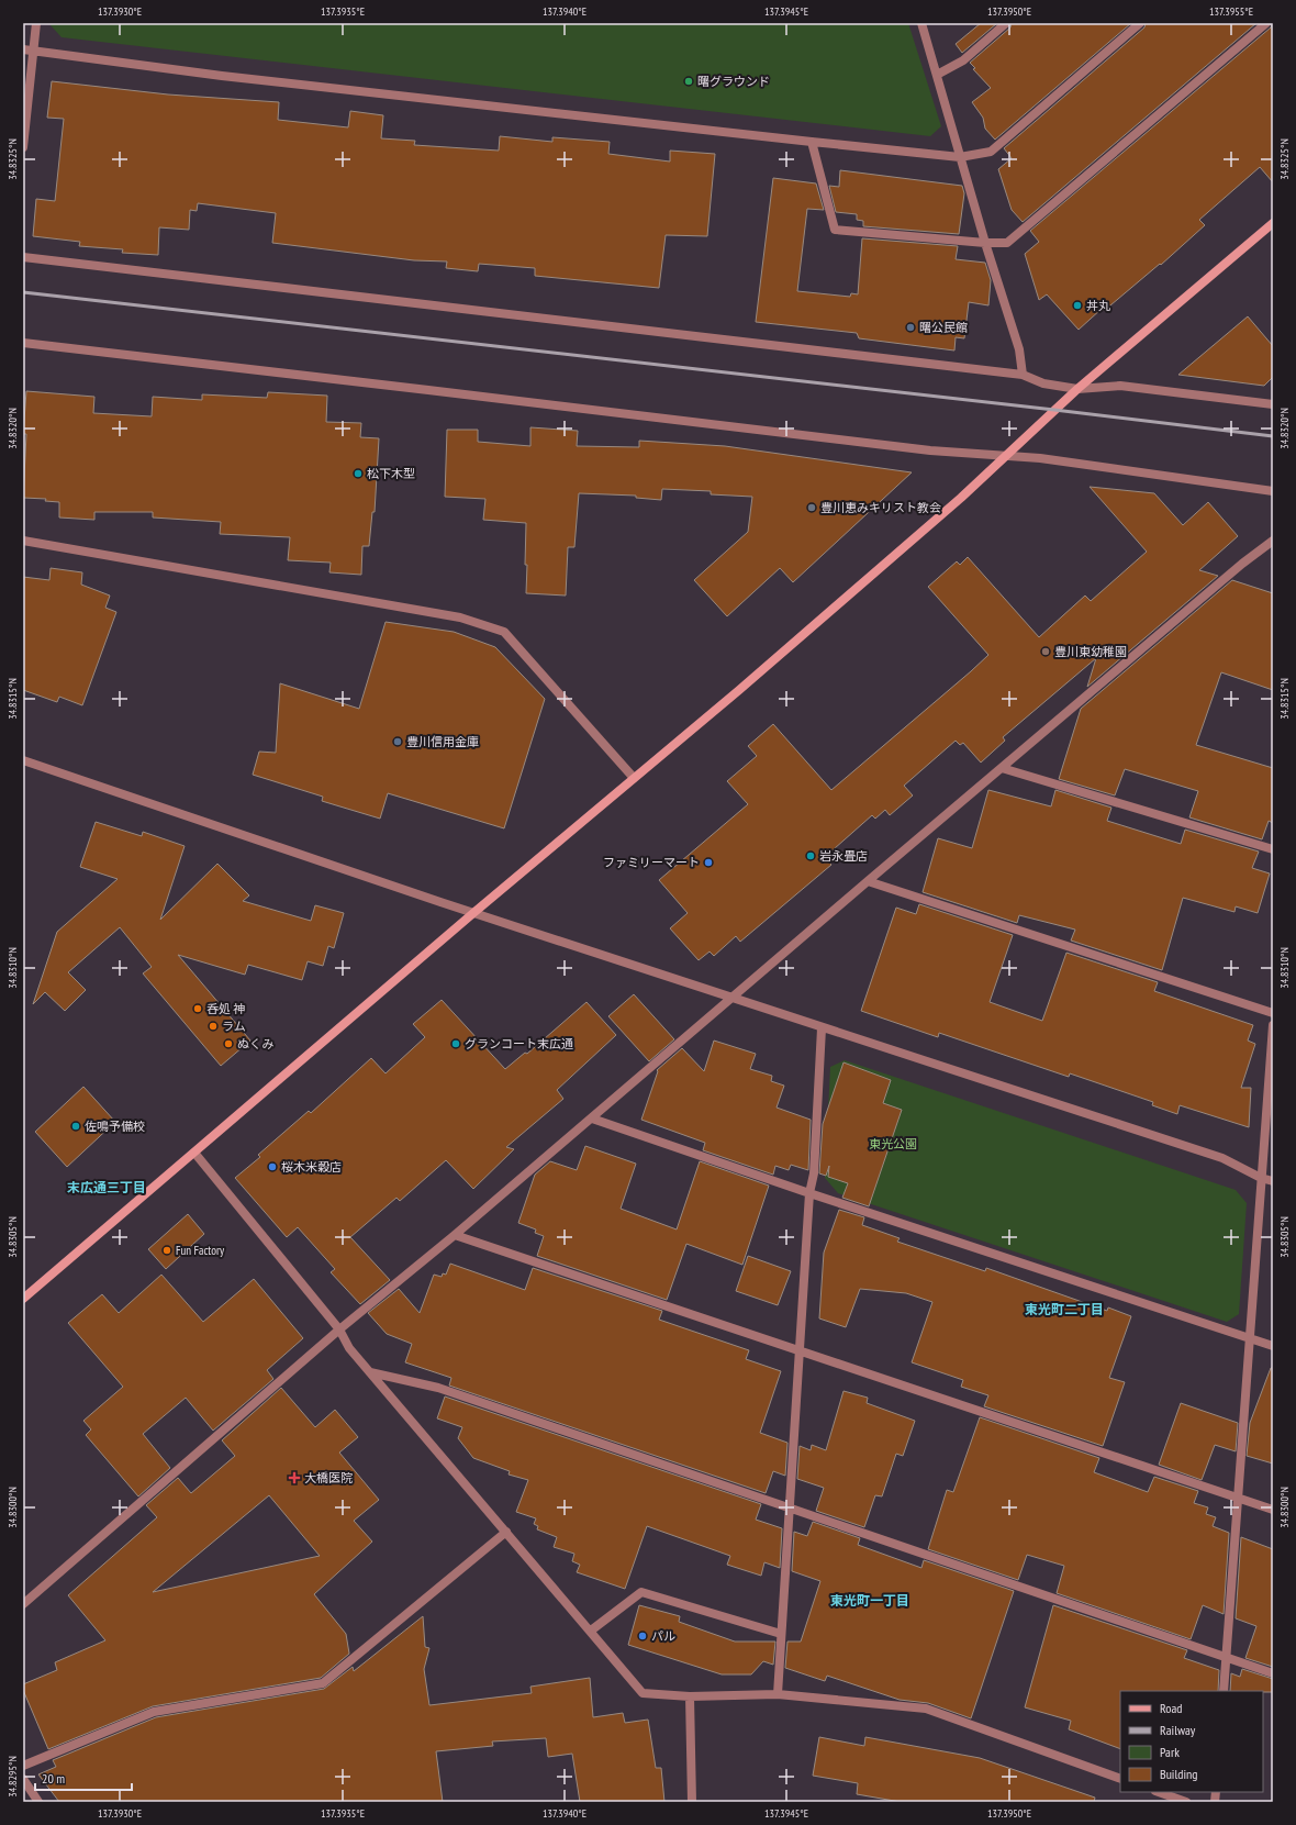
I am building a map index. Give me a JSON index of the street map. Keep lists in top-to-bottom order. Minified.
{"districts":["末広通三丁目","東光町二丁目","東光町一丁目"],"parks":["東光公園"],"places":{"other":["曙グラウンド","丼丸","曙公民館","松下木型","豊川恵みキリスト教会","豊川東幼稚園","豊川信用金庫","岩永畳店","ファミリーマート","呑処 神","ラム","ぬくみ","グランコート末広通","佐鳴予備校","桜木米穀店","Fun Factory","パル"],"health":["大橋医院"]},"legend":["Road","Railway","Park","Building"],"scale_bar":"20 m","coordinates":["137.3930°E","137.3935°E","137.3940°E","137.3945°E","137.3950°E","137.3955°E","34.8325°N","34.8320°N","34.8315°N","34.8310°N","34.8305°N","34.8300°N","34.8295°N"]}
